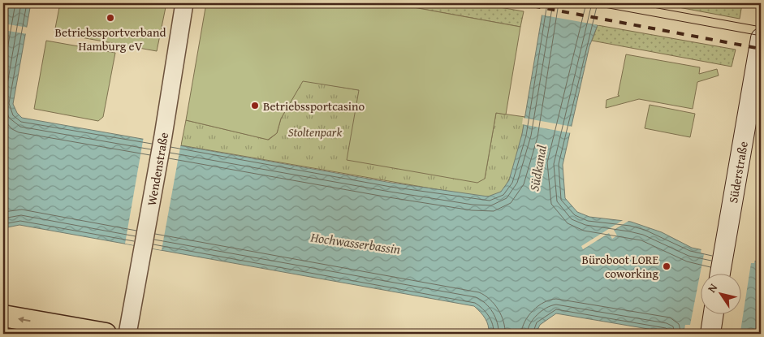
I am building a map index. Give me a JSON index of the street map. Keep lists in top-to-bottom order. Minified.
{"streets":{"main road":["Süderstraße"],"street":["Wendenstraße"]},"water":["Südkanal","Hochwasserbassin"],"parks":["Stoltenpark"],"places":["Betriebssportverband Hamburg eV","Betriebssportcasino","Büroboot LORE coworking"],"north":"top left"}
